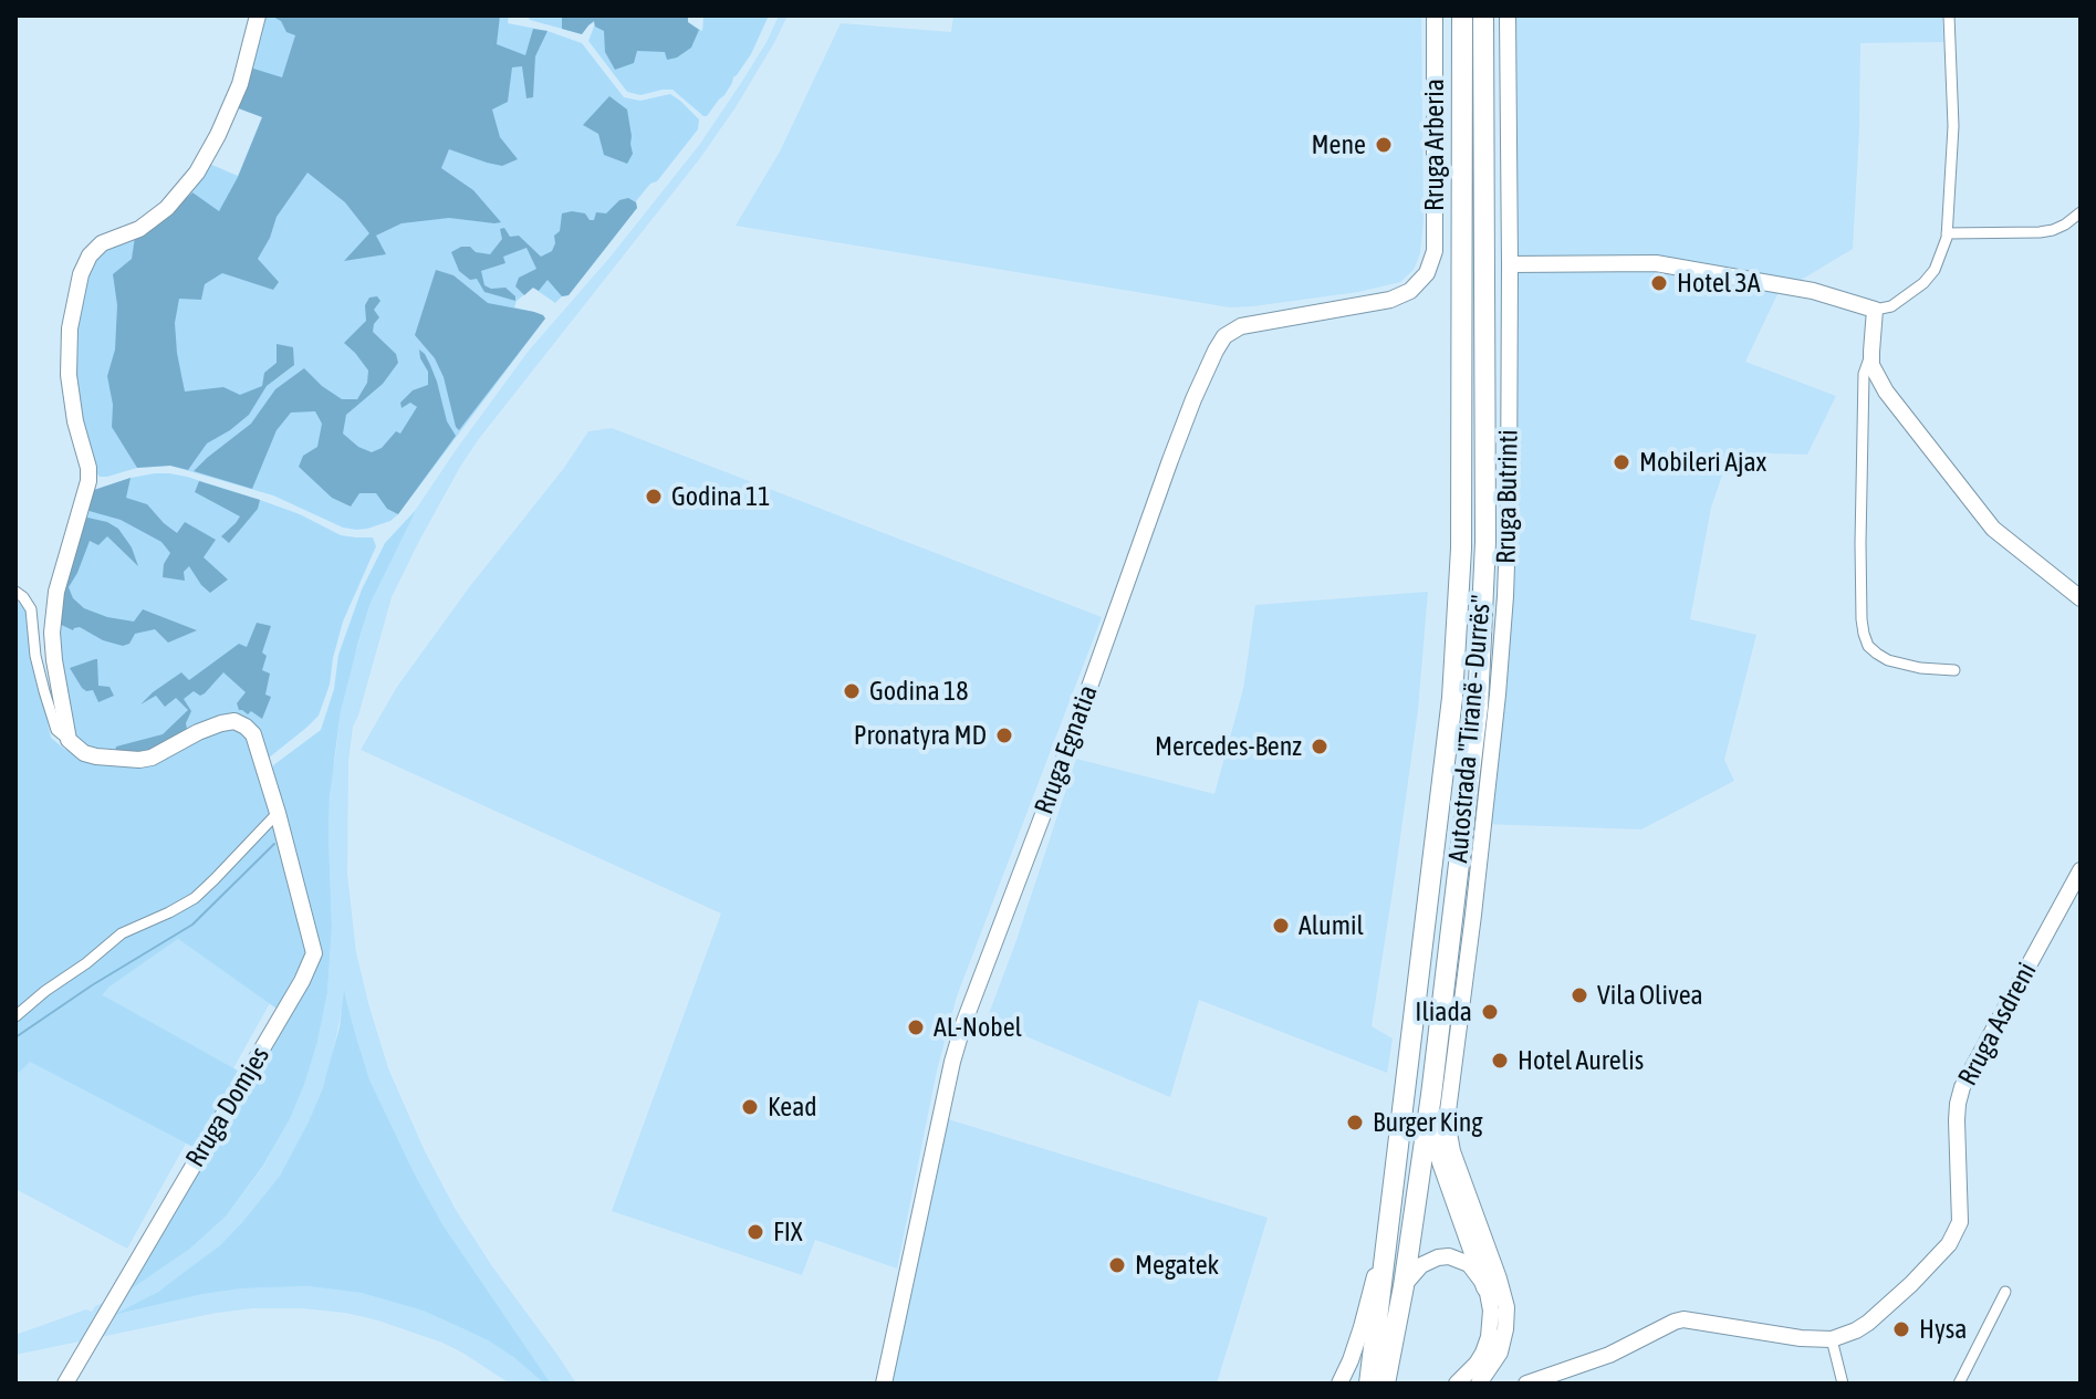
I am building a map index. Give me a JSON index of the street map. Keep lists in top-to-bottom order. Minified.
{"streets":{"highway":["Autostrada \"Tiranë - Durrës\""],"street":["Rruga Arberia","Rruga Butrinti","Rruga Egnatia","Rruga Asdreni","Rruga Domjes"]},"crossings":[["Rruga Arberia","Rruga Egnatia"]],"places":["Mene","Hotel 3A","Mobileri Ajax","Godina 11","Godina 18","Pronatyra MD","Mercedes-Benz","Alumil","Vila Olivea","Iliada","AL-Nobel","Hotel Aurelis","Kead","Burger King","FIX","Megatek","Hysa"]}
